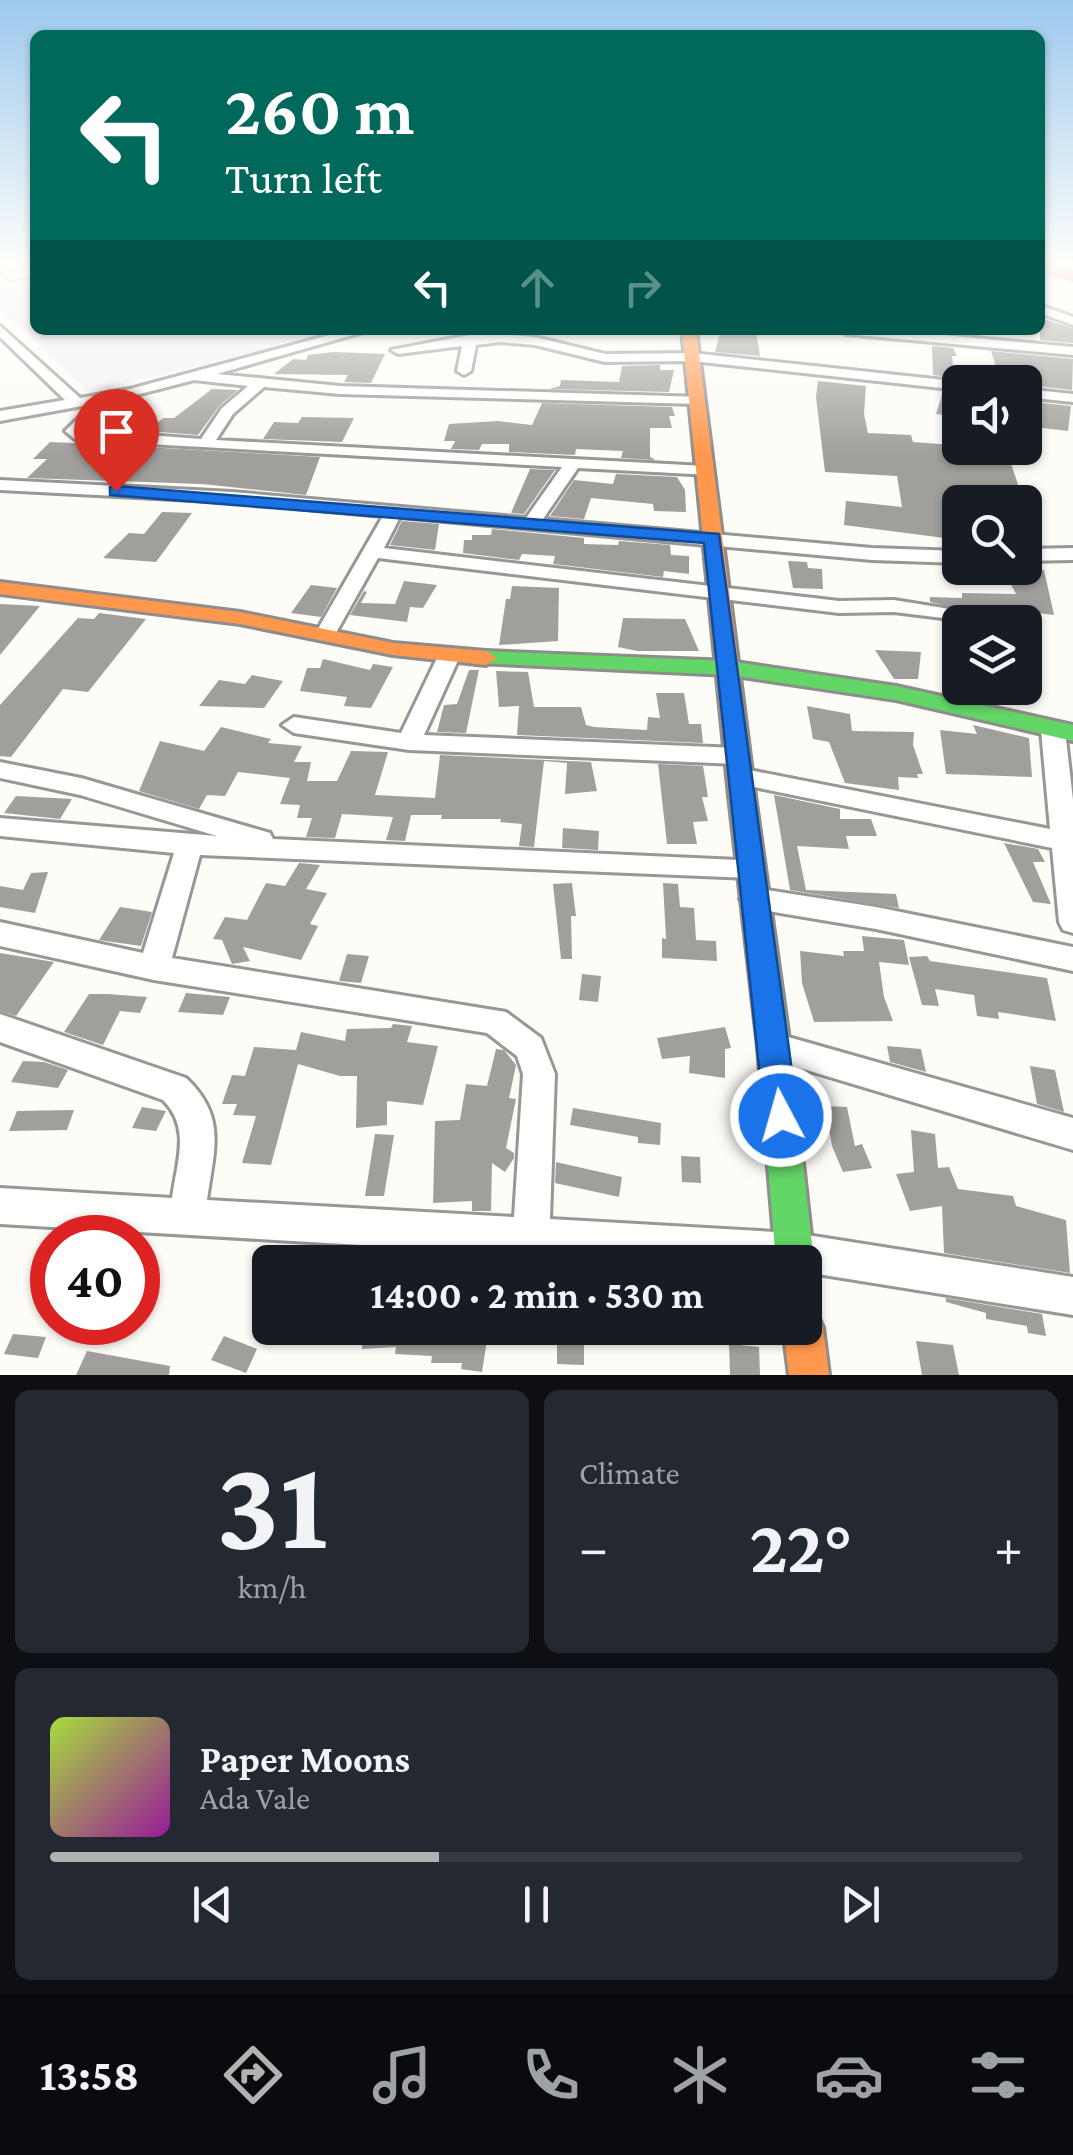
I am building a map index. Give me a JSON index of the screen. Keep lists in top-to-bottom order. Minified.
{"page":{"turn":["260 m","Turn left"],"limit":"40","trip":"14:00 · 2 min · 530 m","tile":[["31","km/h"],"Climate"],"heat":["−","22°","+"],"song":["Paper Moons","Ada Vale"],"tabs":"13:58"}}
